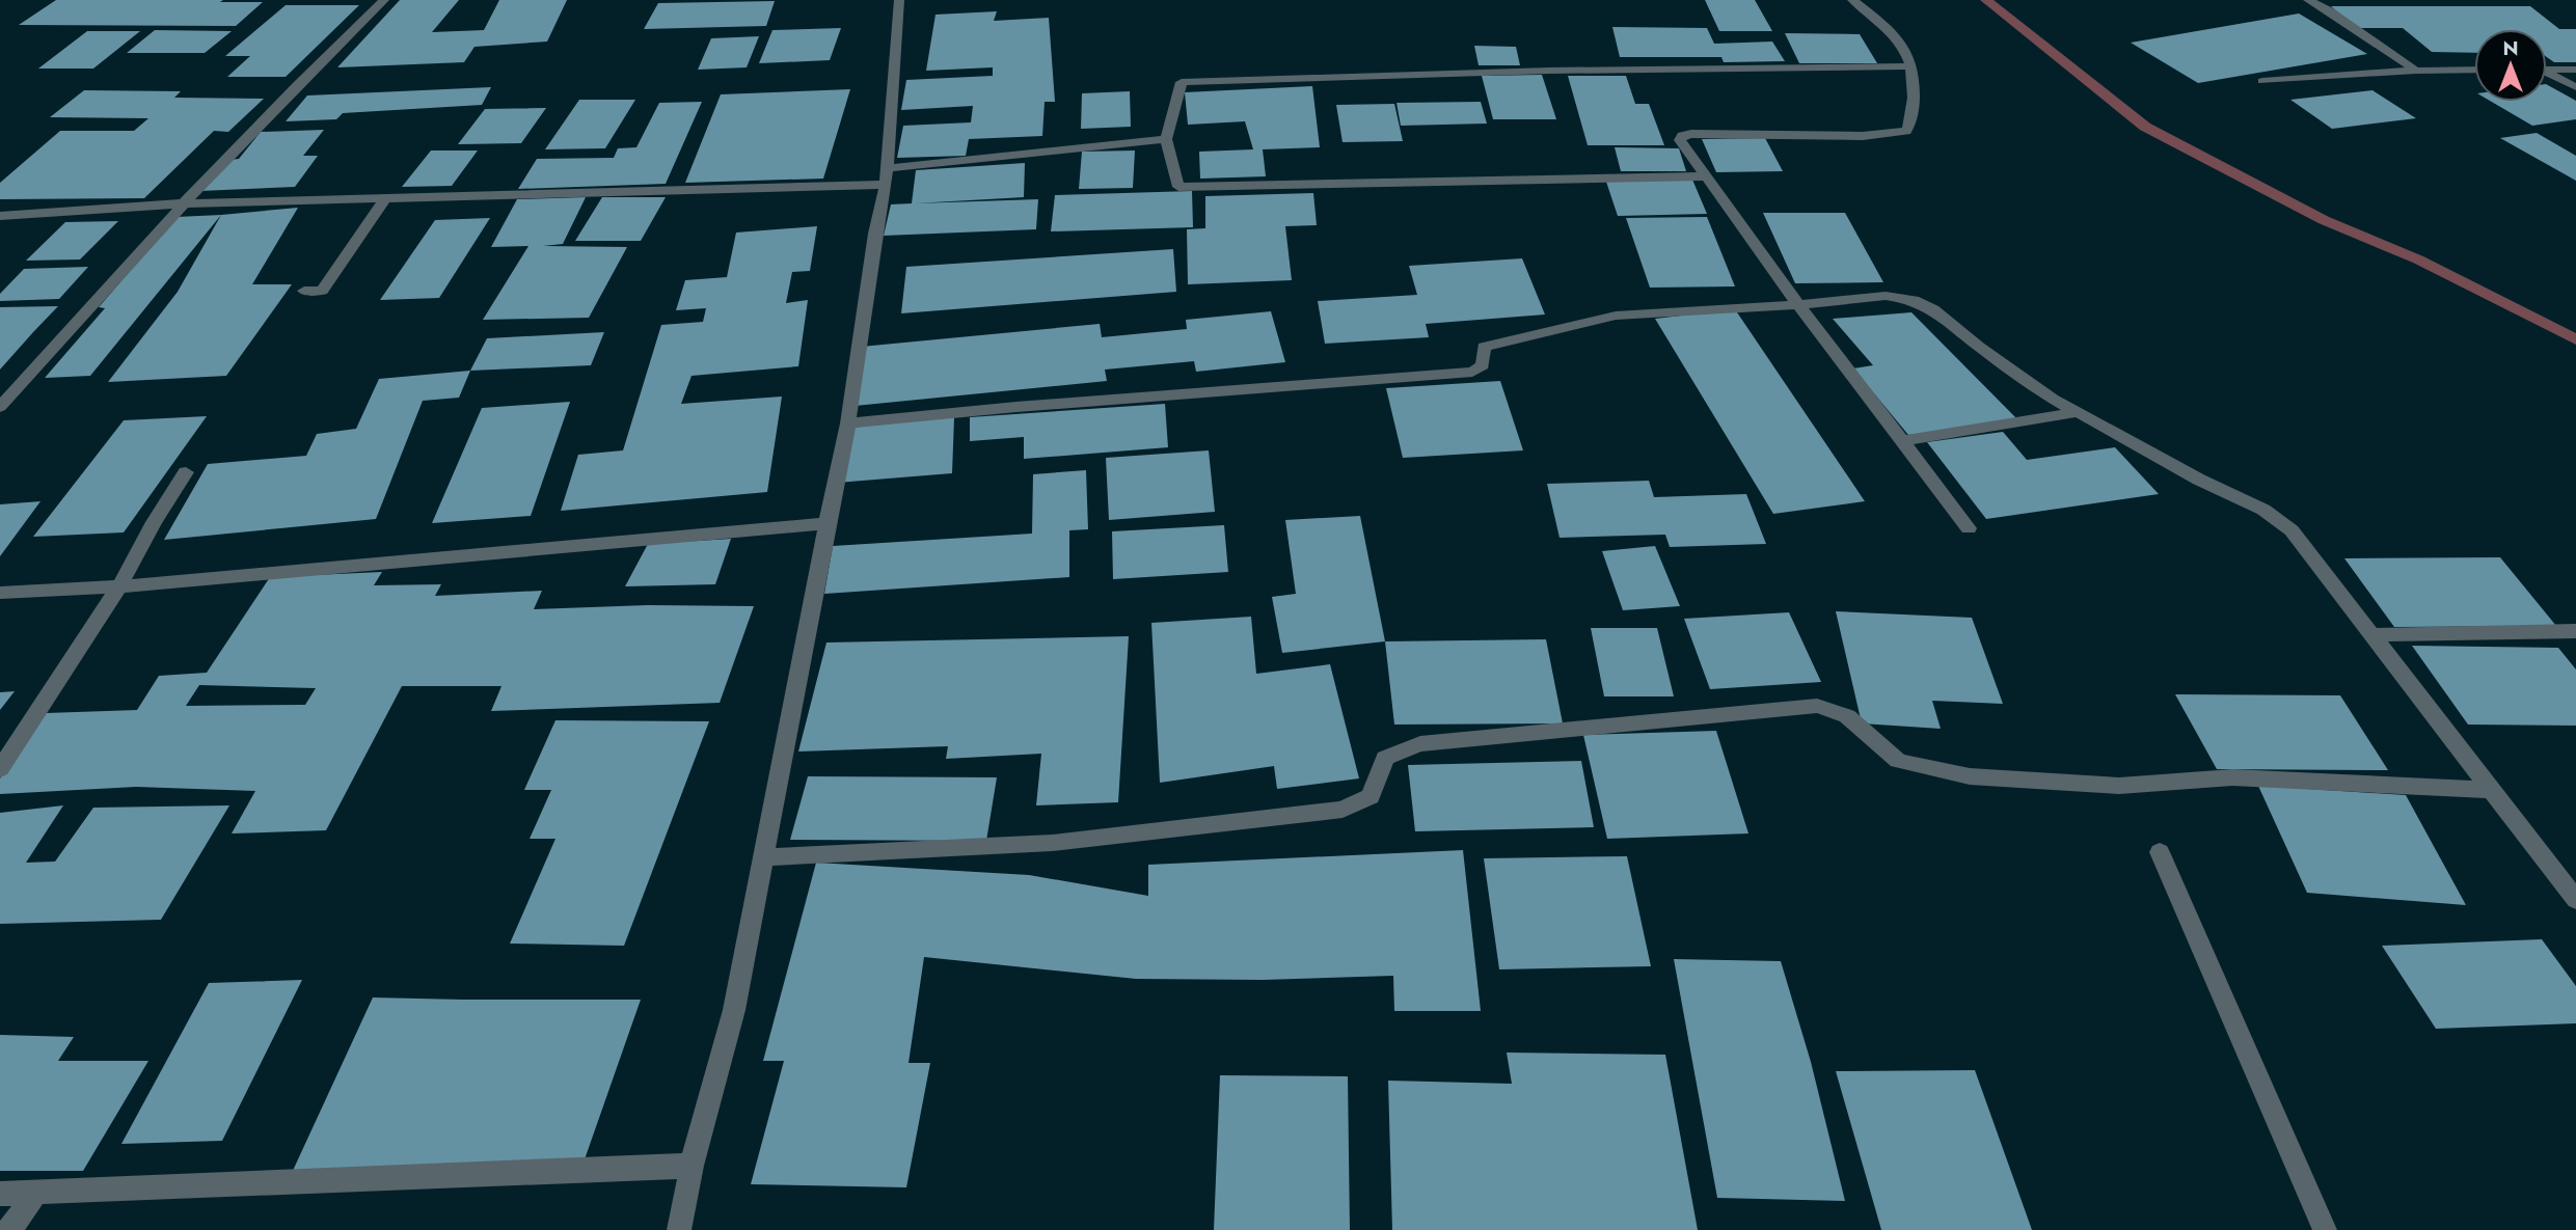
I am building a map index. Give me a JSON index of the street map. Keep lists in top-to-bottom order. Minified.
{"north":"top"}
